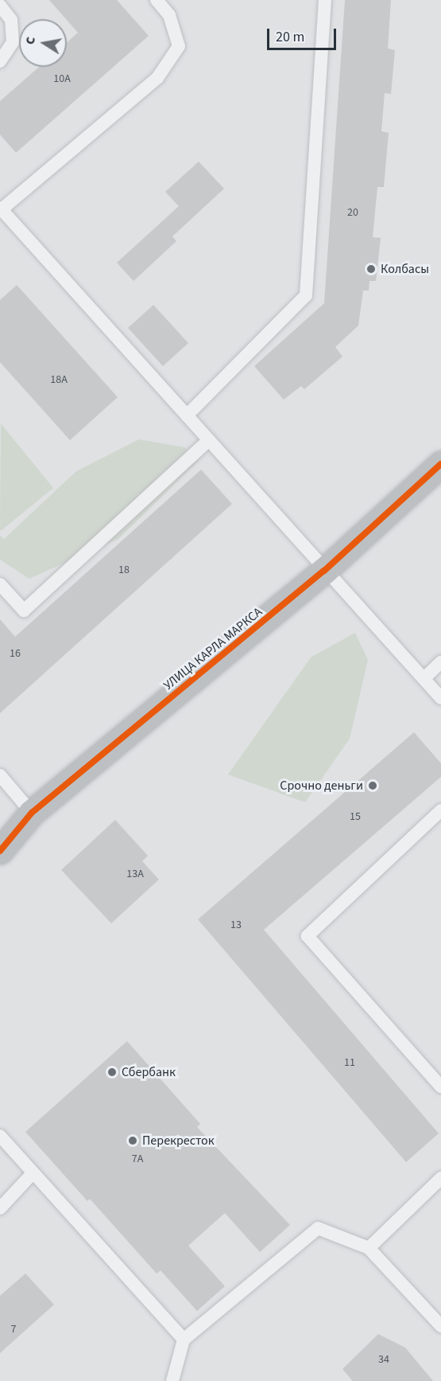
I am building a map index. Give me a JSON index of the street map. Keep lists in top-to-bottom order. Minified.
{"streets":{"street":["УЛИЦА КАРЛА МАРКСА"]},"places":["Колбасы","Срочно деньги","Сбербанк","Перекресток"],"house_numbers":["10А","20","18А","18","16","15","13А","13","11","7А","7","34"],"scale_bar":"20 m","north":"left"}
